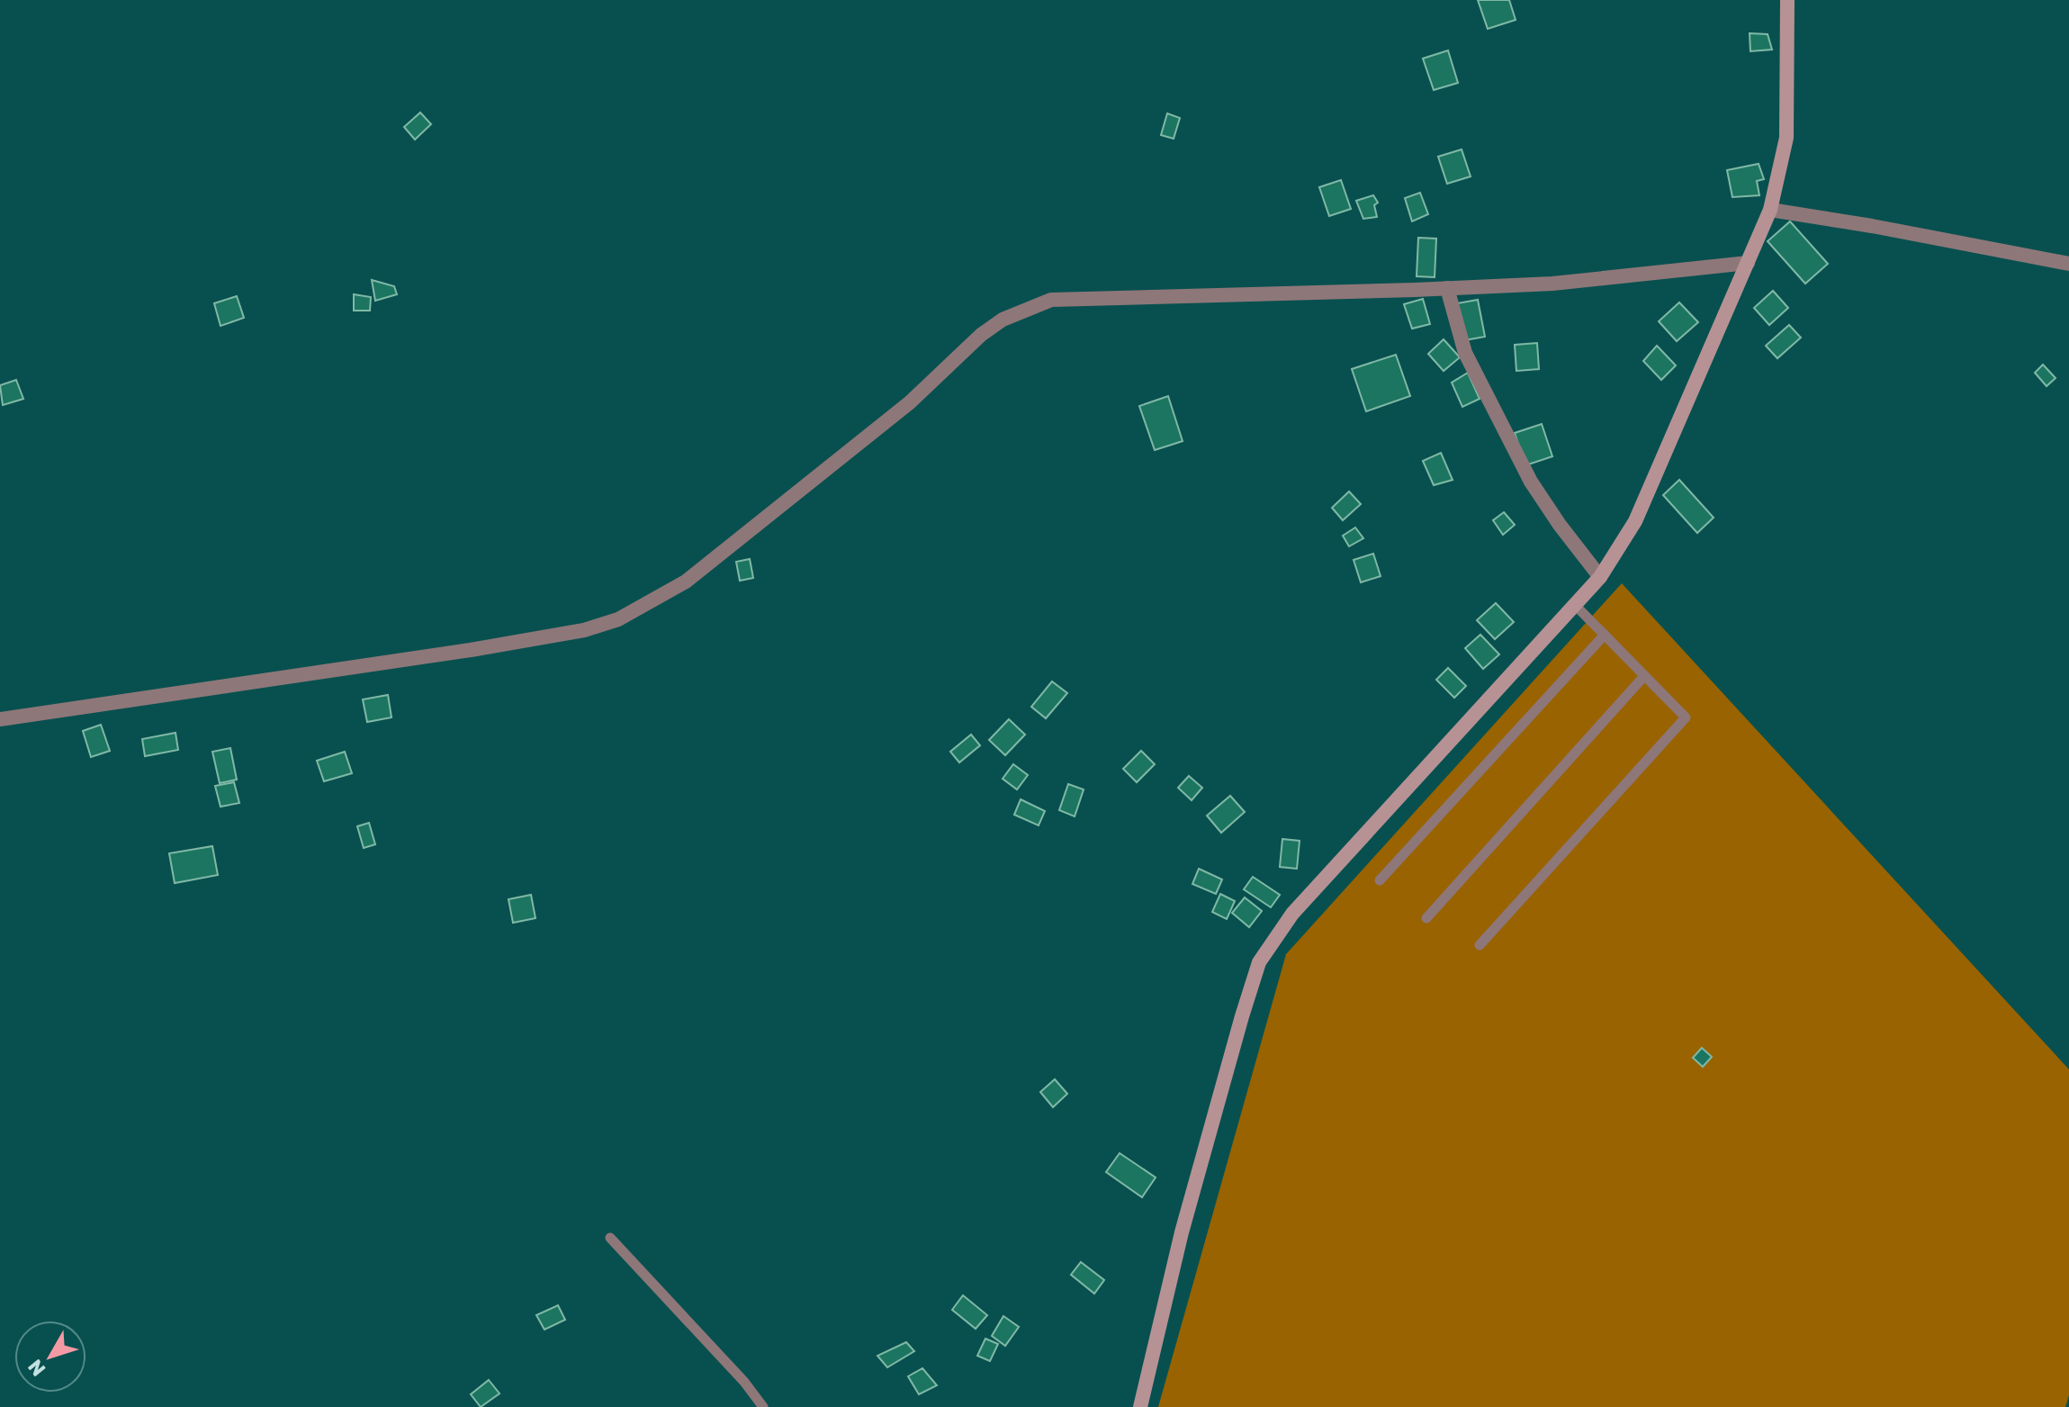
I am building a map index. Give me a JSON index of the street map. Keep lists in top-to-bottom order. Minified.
{"north":"bottom left"}
